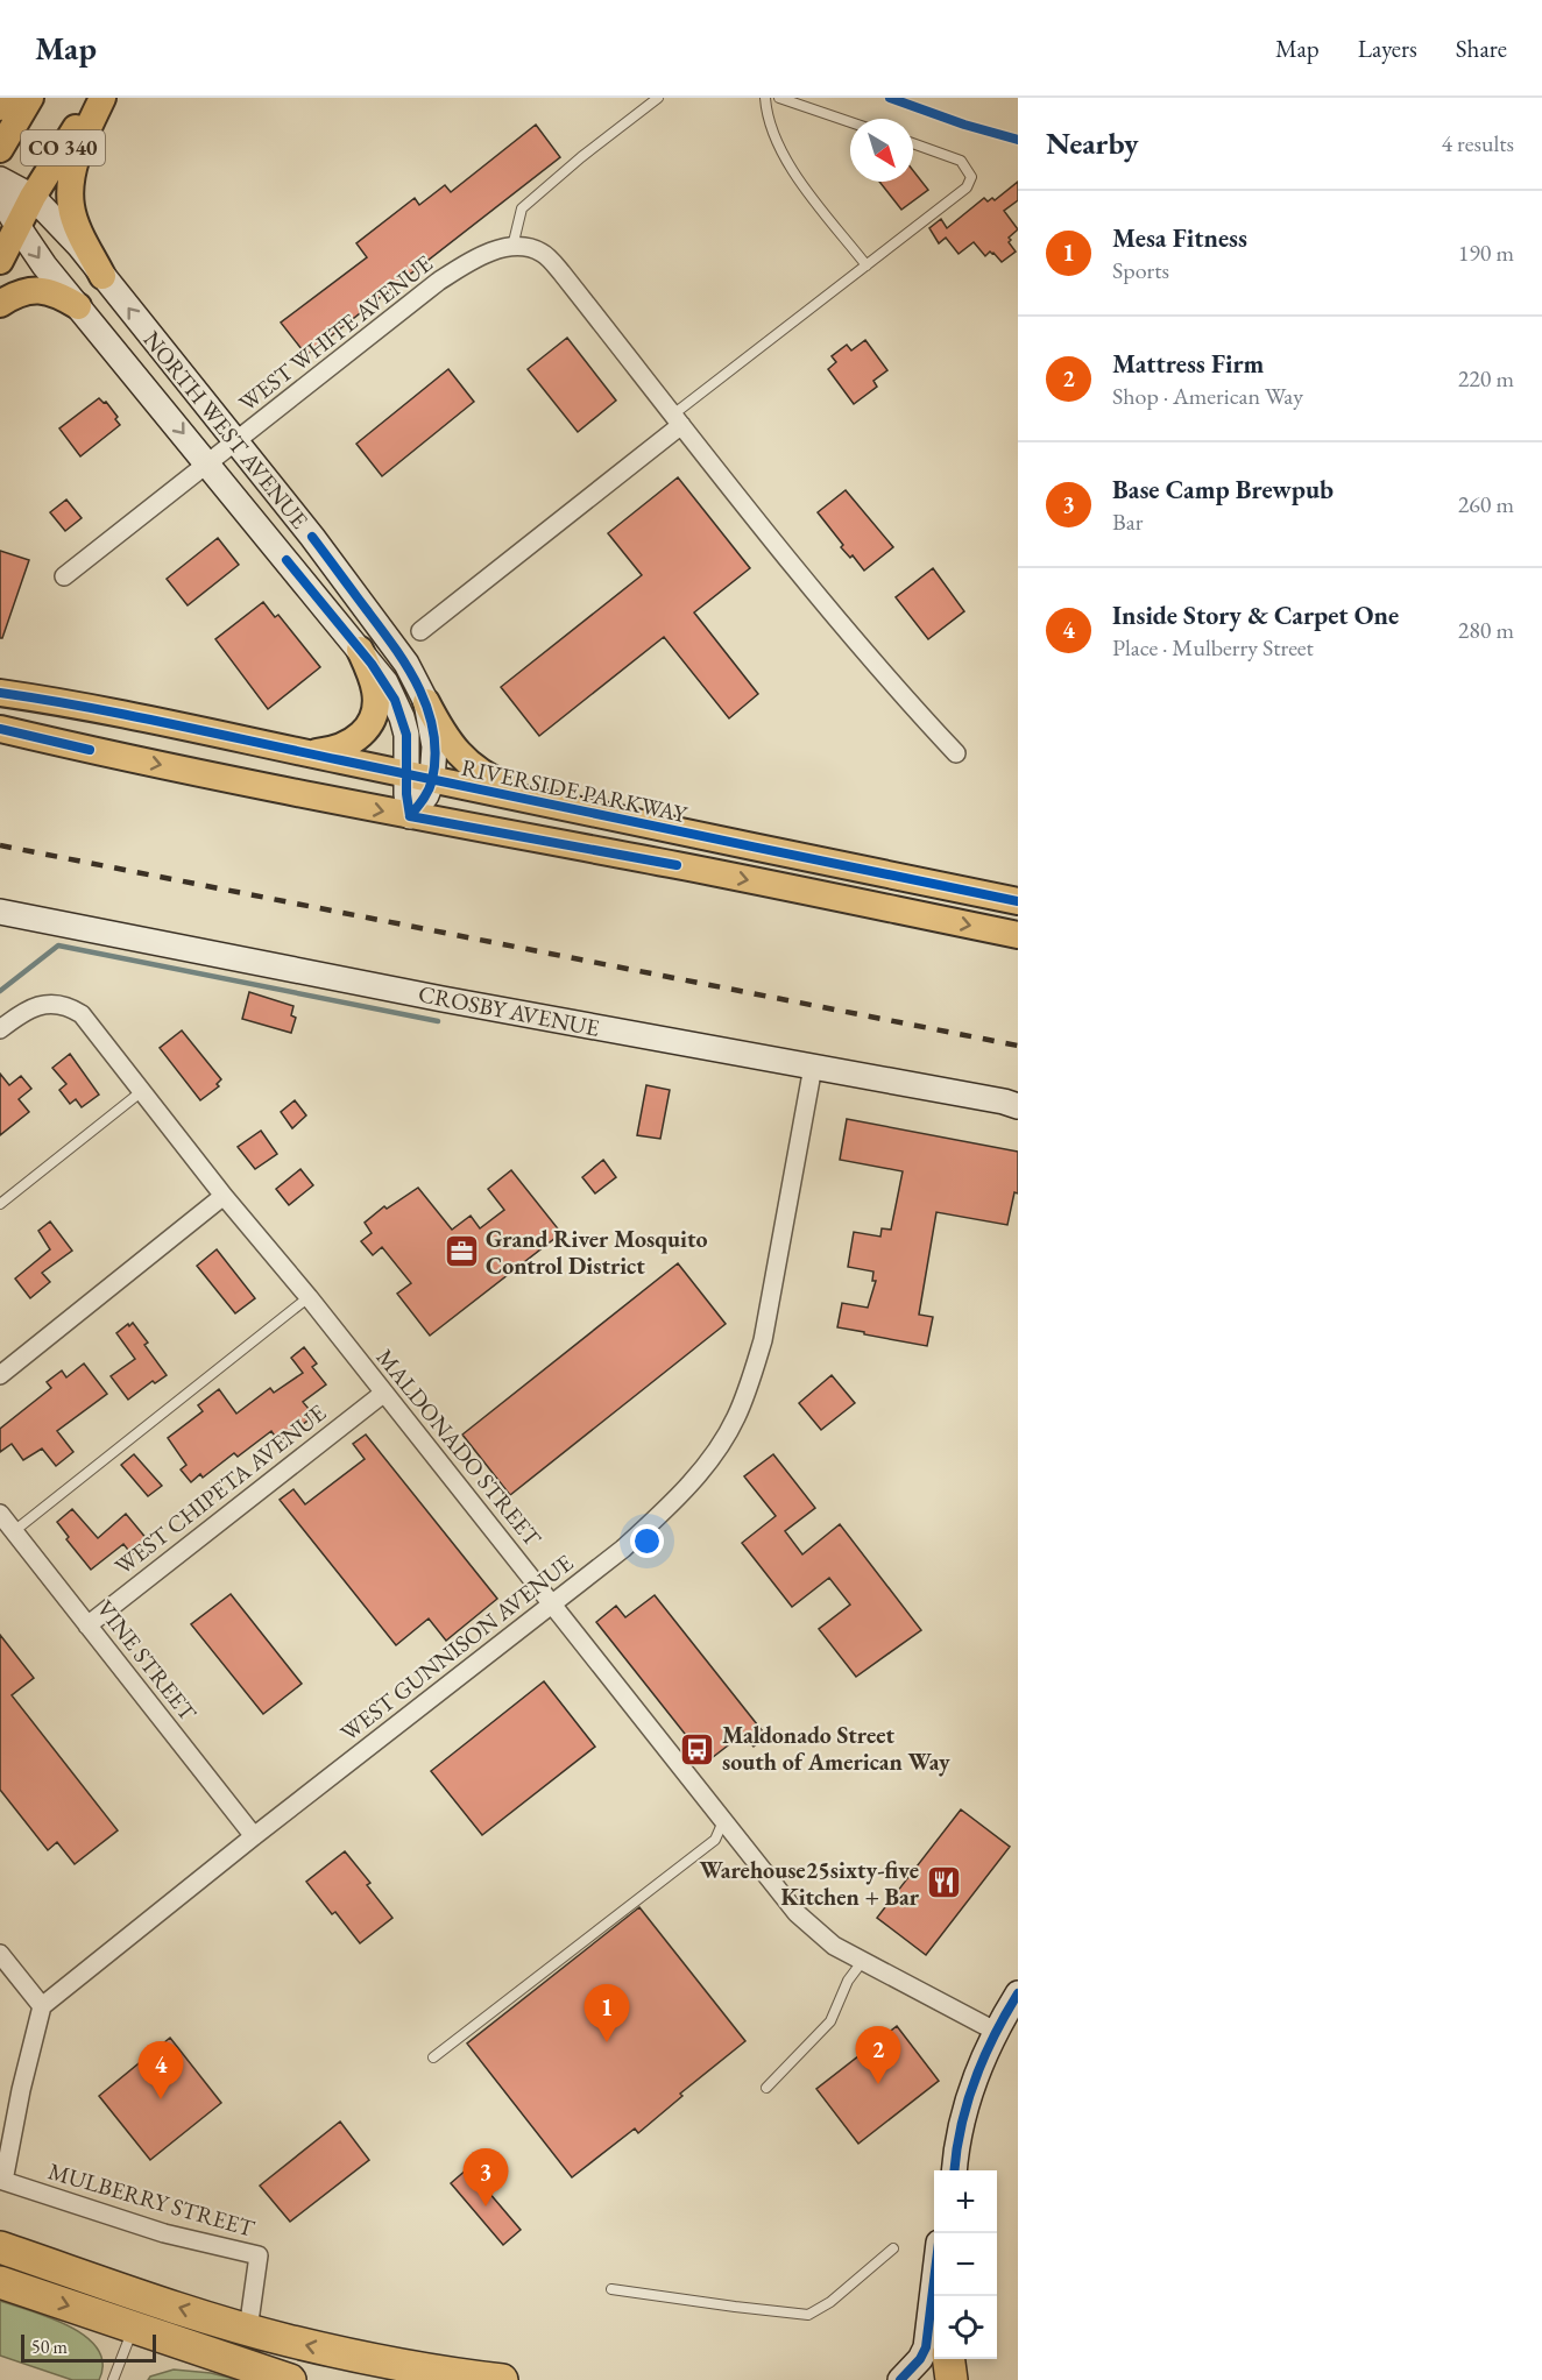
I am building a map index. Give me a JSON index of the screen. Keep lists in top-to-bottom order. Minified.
{"streets":{"main road":["CO 340","RIVERSIDE PARKWAY"],"street":["WEST WHITE AVENUE","NORTH WEST AVENUE","CROSBY AVENUE","MALDONADO STREET","WEST CHIPETA AVENUE","WEST GUNNISON AVENUE","VINE STREET","MULBERRY STREET"]},"crossings":[["CO 340","NORTH WEST AVENUE"],["WEST WHITE AVENUE","NORTH WEST AVENUE"],["NORTH WEST AVENUE","RIVERSIDE PARKWAY"],["CROSBY AVENUE","WEST GUNNISON AVENUE"],["MALDONADO STREET","WEST CHIPETA AVENUE"],["MALDONADO STREET","WEST GUNNISON AVENUE"],["WEST CHIPETA AVENUE","VINE STREET"],["WEST GUNNISON AVENUE","VINE STREET"]],"places":{"office":["Grand River Mosquito Control District"],"bus stop":["Maldonado Street south of American Way"],"restaurant":["Warehouse25sixty-five Kitchen + Bar"]},"scale_bar":"50 m","north":"bottom right","page":{"header":"Map","nav":["Map","Layers","Share"],"heading":["Nearby","4 results"],"list":[{"mark":"1","name":"Mesa Fitness","note":"Sports","value":"190 m"},{"mark":"2","name":"Mattress Firm","note":"Shop · American Way","value":"220 m"},{"mark":"3","name":"Base Camp Brewpub","note":"Bar","value":"260 m"},{"mark":"4","name":"Inside Story & Carpet One","note":"Place · Mulberry Street","value":"280 m"}],"pins":["1","2","4","3"],"map_buttons":["+","−"],"scale":"50 m"}}
